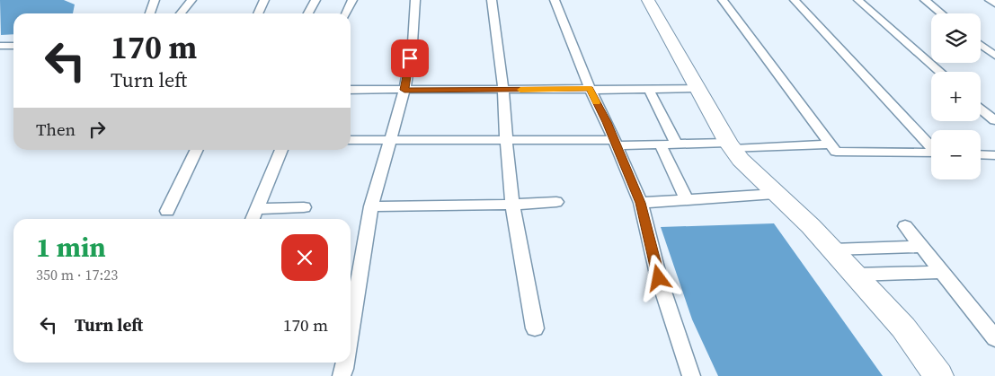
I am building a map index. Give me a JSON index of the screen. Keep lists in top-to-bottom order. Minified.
{"page":{"map_buttons":["+","−"],"turn":["170 m","Turn left"],"then":"Then","heading":["1 min","350 m · 17:23"],"list":[{"name":"Turn left","value":"170 m"}]}}
